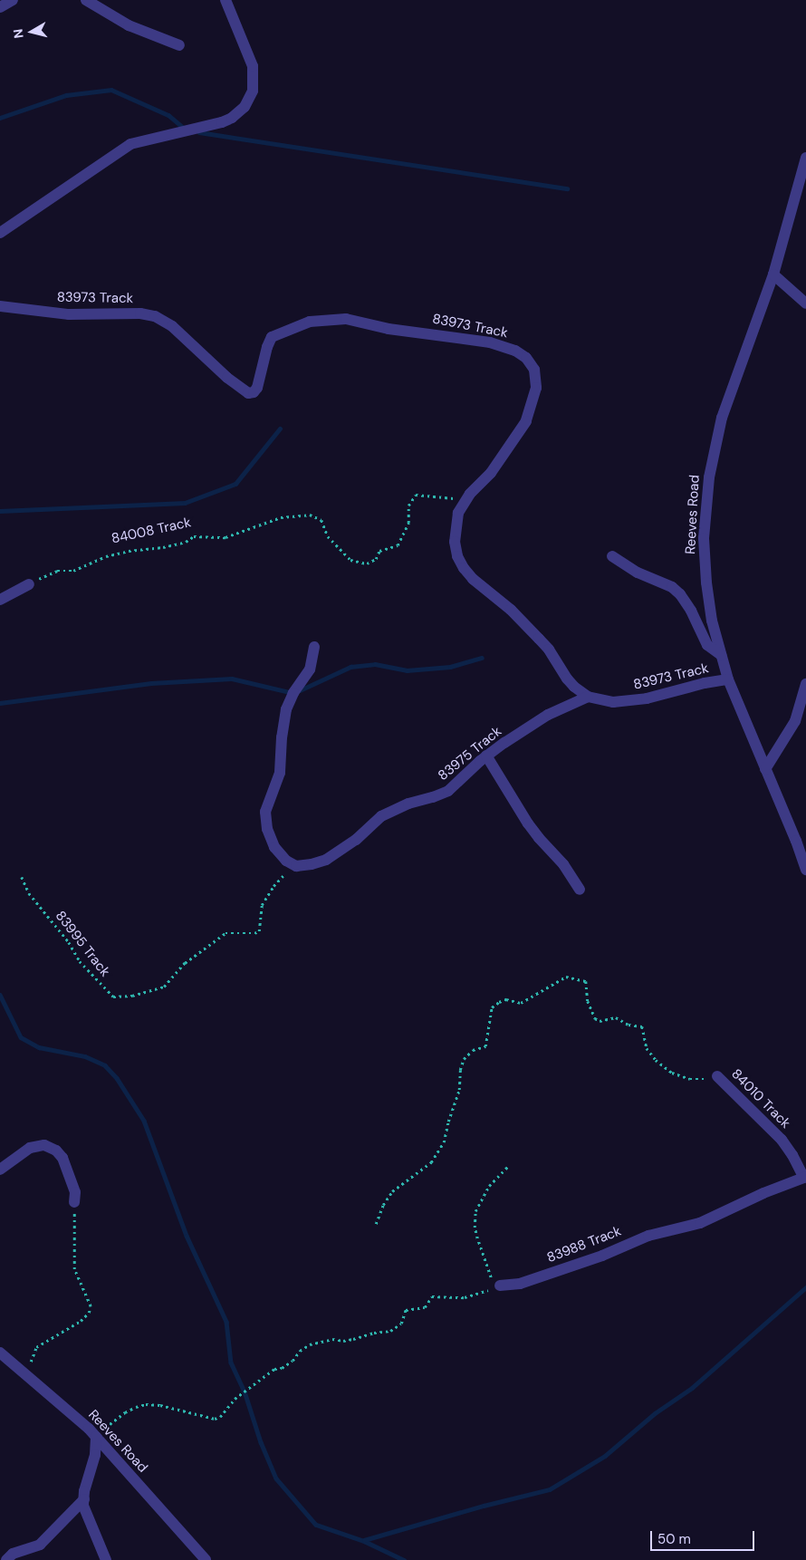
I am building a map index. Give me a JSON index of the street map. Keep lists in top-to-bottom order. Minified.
{"streets":{"street":["83973 Track","Reeves Road","83975 Track","84010 Track","83988 Track"],"path":["84008 Track","83995 Track"]},"crossings":[["83973 Track","Reeves Road"],["83973 Track","84008 Track"],["83973 Track","83975 Track"],["83975 Track","83995 Track"],["84010 Track","83988 Track"]],"scale_bar":"50 m","north":"left"}
